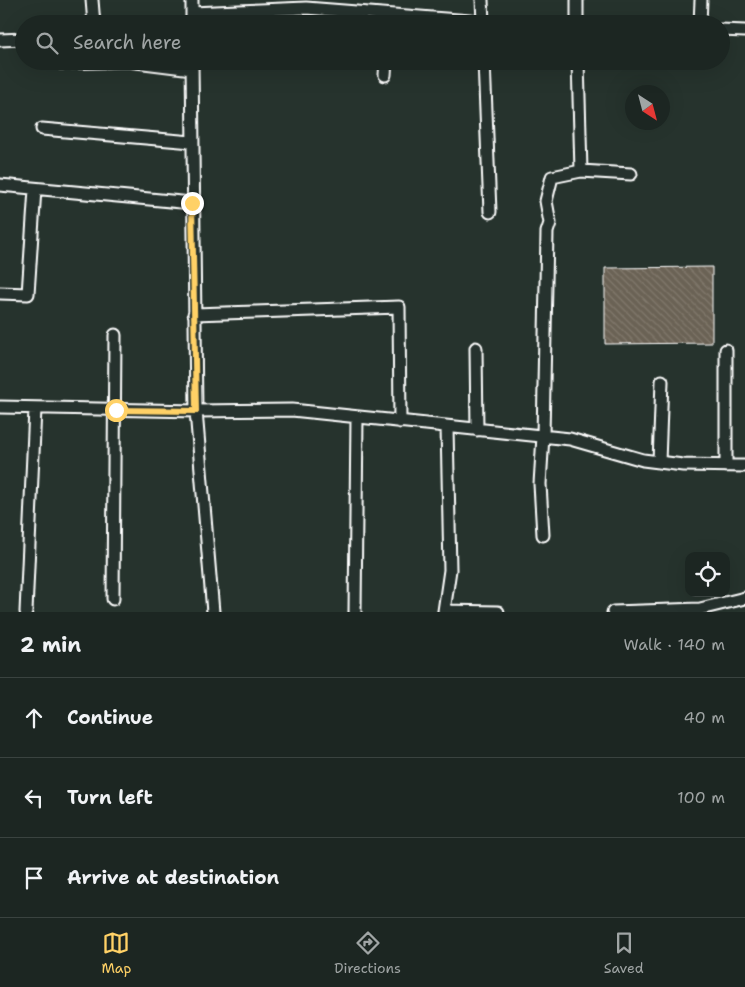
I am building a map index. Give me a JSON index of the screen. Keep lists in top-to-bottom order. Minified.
{"north":"bottom right","page":{"search":"Search here","heading":["2 min","Walk · 140 m"],"list":[["Continue","40 m"],["Turn left","100 m"],"Arrive at destination"],"nav":["Map","Directions","Saved"]}}
